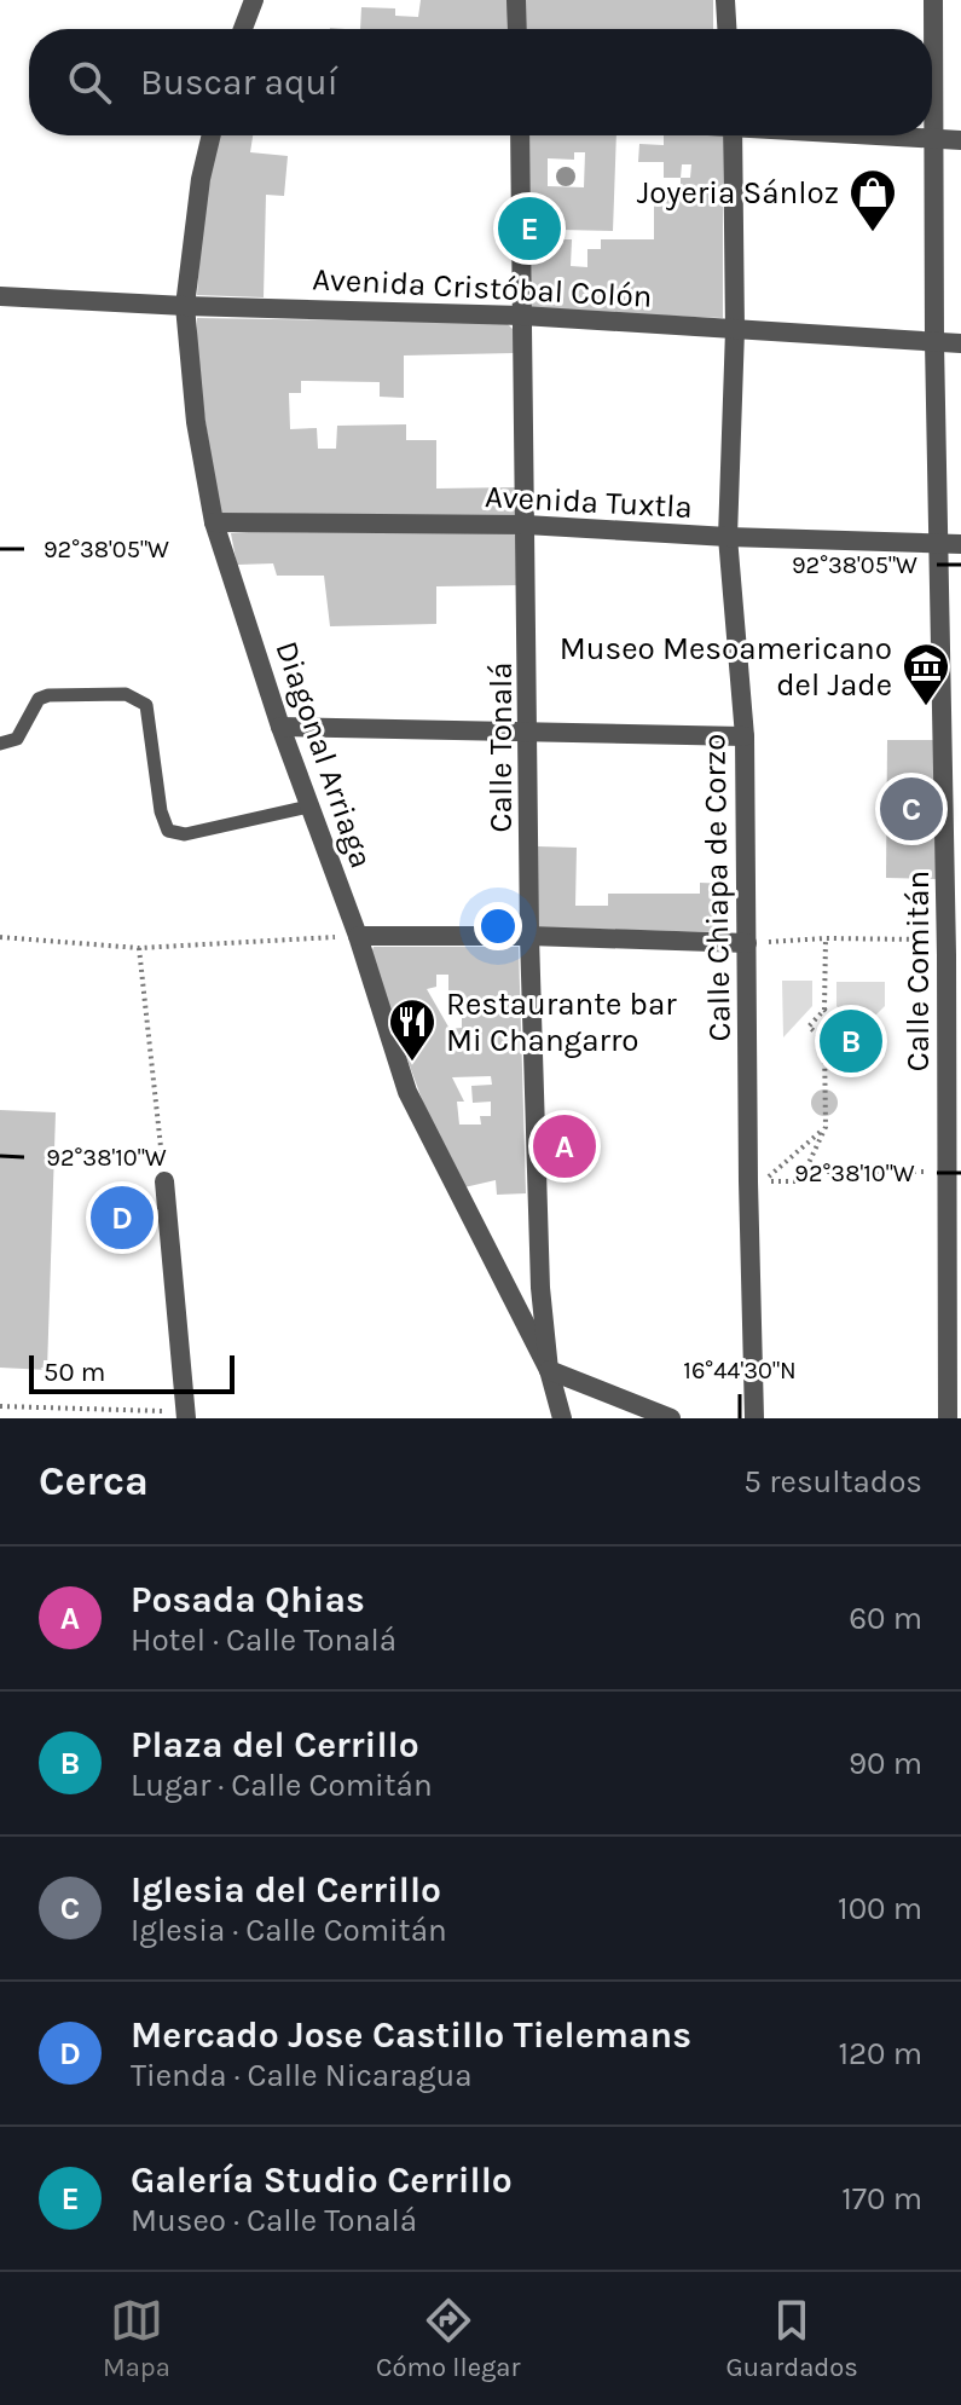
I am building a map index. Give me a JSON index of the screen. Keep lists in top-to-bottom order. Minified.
{"streets":{"street":["Avenida Cristóbal Colón","Avenida Tuxtla","Calle Tonalá","Diagonal Arriaga","Calle Chiapa de Corzo","Calle Comitán"]},"crossings":[["Avenida Cristóbal Colón","Calle Tonalá"],["Avenida Cristóbal Colón","Diagonal Arriaga"],["Avenida Cristóbal Colón","Calle Chiapa de Corzo"],["Avenida Cristóbal Colón","Calle Comitán"],["Avenida Tuxtla","Calle Tonalá"],["Avenida Tuxtla","Diagonal Arriaga"],["Avenida Tuxtla","Calle Chiapa de Corzo"],["Avenida Tuxtla","Calle Comitán"],["Calle Tonalá","Diagonal Arriaga"]],"places":{"shop":["Joyeria Sánloz"],"museum":["Museo Mesoamericano del Jade"],"restaurant":["Restaurante bar Mi Changarro"]},"scale_bar":"50 m","page":{"search":"Buscar aquí","pins":["E","C","B","A","D"],"scale":"50 m","heading":["Cerca","5 resultados"],"list":[{"mark":"A","name":"Posada Qhias","note":"Hotel · Calle Tonalá","value":"60 m"},{"mark":"B","name":"Plaza del Cerrillo","note":"Lugar · Calle Comitán","value":"90 m"},{"mark":"C","name":"Iglesia del Cerrillo","note":"Iglesia · Calle Comitán","value":"100 m"},{"mark":"D","name":"Mercado Jose Castillo Tielemans","note":"Tienda · Calle Nicaragua","value":"120 m"},{"mark":"E","name":"Galería Studio Cerrillo","note":"Museo · Calle Tonalá","value":"170 m"}],"nav":["Mapa","Cómo llegar","Guardados"]},"coordinates":["92°38'05\"W","92°38'10\"W","16°44'30\"N"]}
